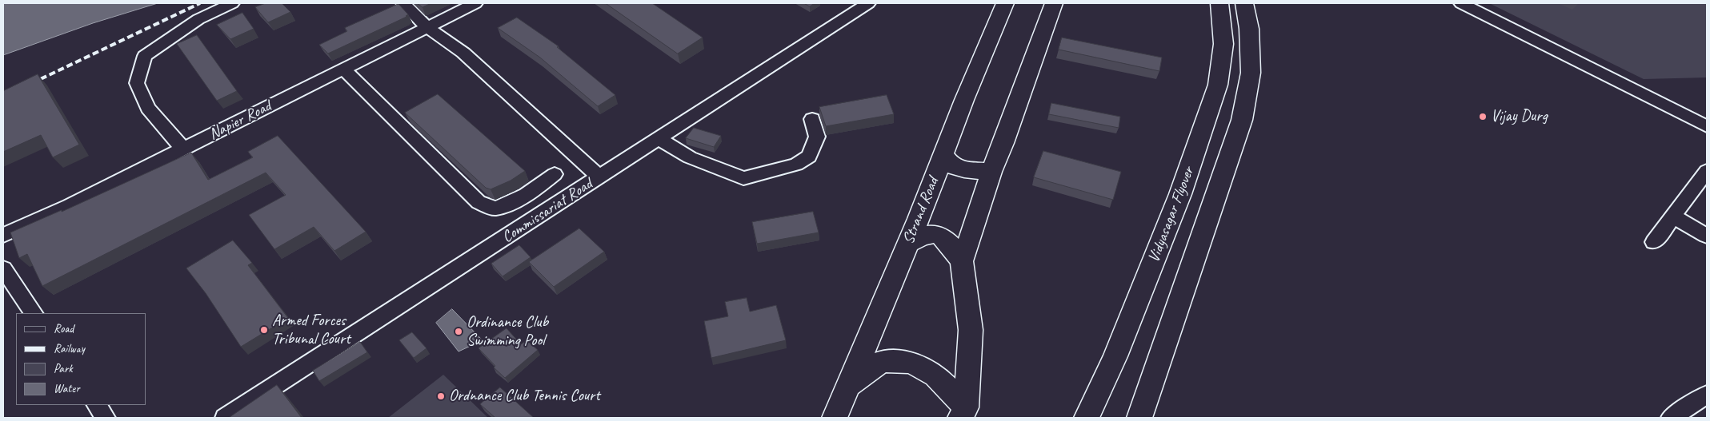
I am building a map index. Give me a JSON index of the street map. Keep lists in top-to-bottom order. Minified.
{"streets":{"main road":["Strand Road","Vidyasagar Flyover"],"street":["Napier Road","Commissariat Road"]},"places":["Vijay Durg","Armed Forces Tribunal Court","Ordinance Club Swimming Pool","Ordnance Club Tennis Court"],"legend":["Road","Railway","Park","Water"]}
